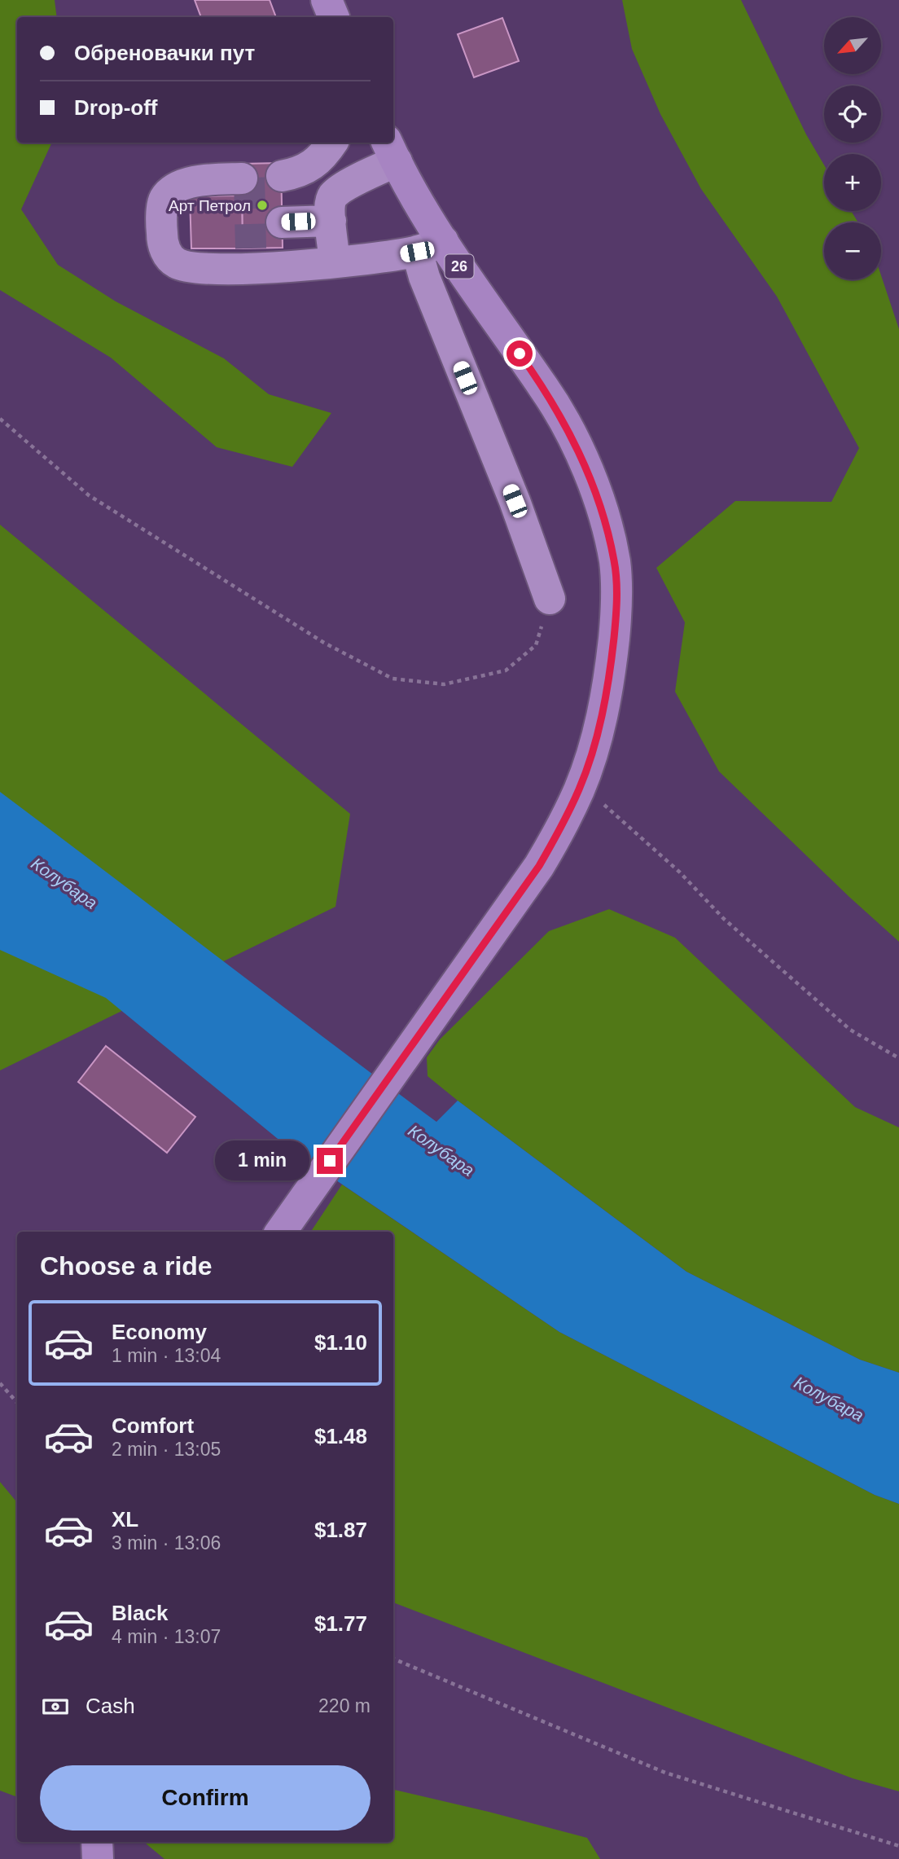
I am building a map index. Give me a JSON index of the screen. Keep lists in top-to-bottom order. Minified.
{"streets":{"main road":["26"]},"water":["Колубара"],"places":["Арт Петрол"],"north":"bottom left","page":{"map_buttons":["+","−"],"banner":["Обреновачки пут","Drop-off"],"bubble":"1 min","heading":"Choose a ride","list":[{"name":"Economy","note":"1 min · 13:04","value":"$1.10"},{"name":"Comfort","note":"2 min · 13:05","value":"$1.48"},{"name":"XL","note":"3 min · 13:06","value":"$1.87"},{"name":"Black","note":"4 min · 13:07","value":"$1.77"}],"pay":["Cash","220 m"],"buttons":"Confirm"}}
